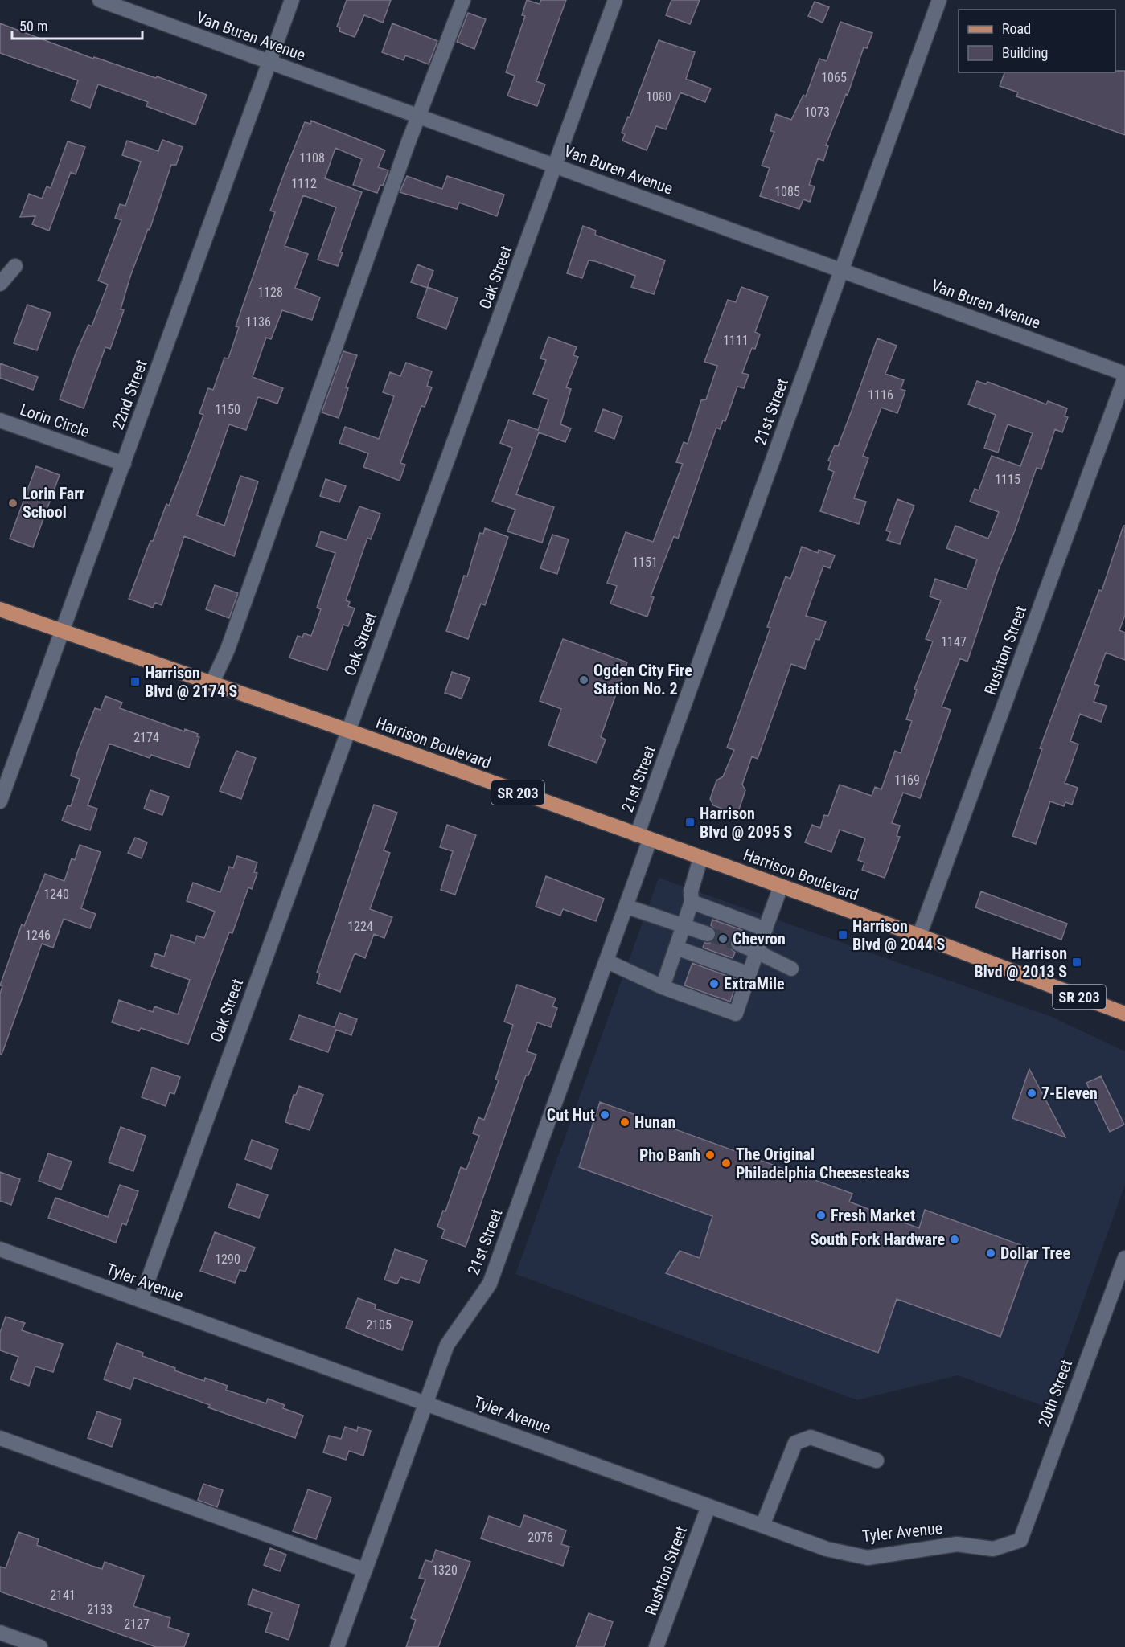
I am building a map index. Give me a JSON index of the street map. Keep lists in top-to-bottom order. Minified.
{"streets":{"main road":["Harrison Boulevard","SR 203"],"street":["Van Buren Avenue","Oak Street","22nd Street","21st Street","Lorin Circle","Rushton Street","Tyler Avenue","20th Street"]},"crossings":[["Van Buren Avenue","Oak Street"],["Van Buren Avenue","22nd Street"],["Van Buren Avenue","21st Street"],["Van Buren Avenue","Rushton Street"],["Oak Street","Harrison Boulevard"],["Oak Street","Tyler Avenue"],["22nd Street","Lorin Circle"],["22nd Street","Harrison Boulevard"],["21st Street","Harrison Boulevard"],["21st Street","Tyler Avenue"],["Rushton Street","Harrison Boulevard"],["Rushton Street","Tyler Avenue"],["Tyler Avenue","20th Street"]],"places":{"other":["Lorin Farr School","Ogden City Fire Station No. 2","Chevron","ExtraMile","7-Eleven","Cut Hut","Hunan","Pho Banh","The Original Philadelphia Cheesesteaks","Fresh Market","South Fork Hardware","Dollar Tree"],"transit":["Harrison Blvd @ 2174 S","Harrison Blvd @ 2095 S","Harrison Blvd @ 2044 S","Harrison Blvd @ 2013 S"]},"house_numbers":["1065","1080","1073","1108","1112","1085","1128","1136","1111","1116","1150","1115","1151","1147","2174","1169","1240","1224","1246","1290","2105","2076","1320","2141","2133","2127"],"legend":["Road","Building"],"scale_bar":"50 m"}
